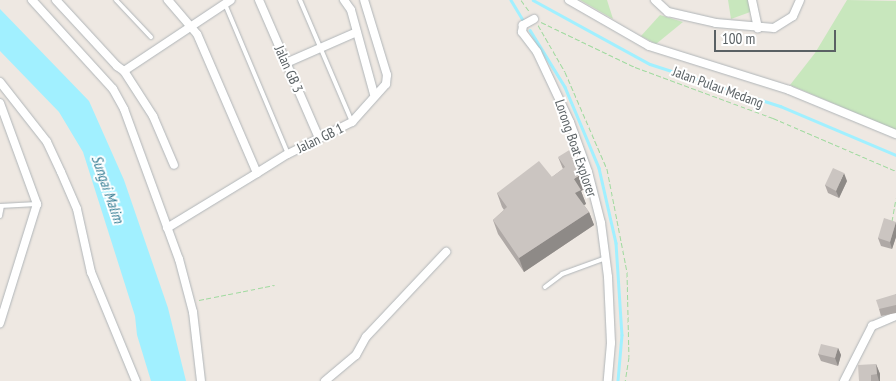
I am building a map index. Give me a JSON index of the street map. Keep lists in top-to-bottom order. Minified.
{"streets":{"street":["Jalan GB 3","Jalan GB 1","Lorong Boat Explorer"],"path":["Jalan Pulau Medang"]},"crossings":[["Jalan GB 3","Jalan GB 1"],["Jalan Pulau Medang","Lorong Boat Explorer"]],"water":["Sungai Malim"],"scale_bar":"100 m"}
